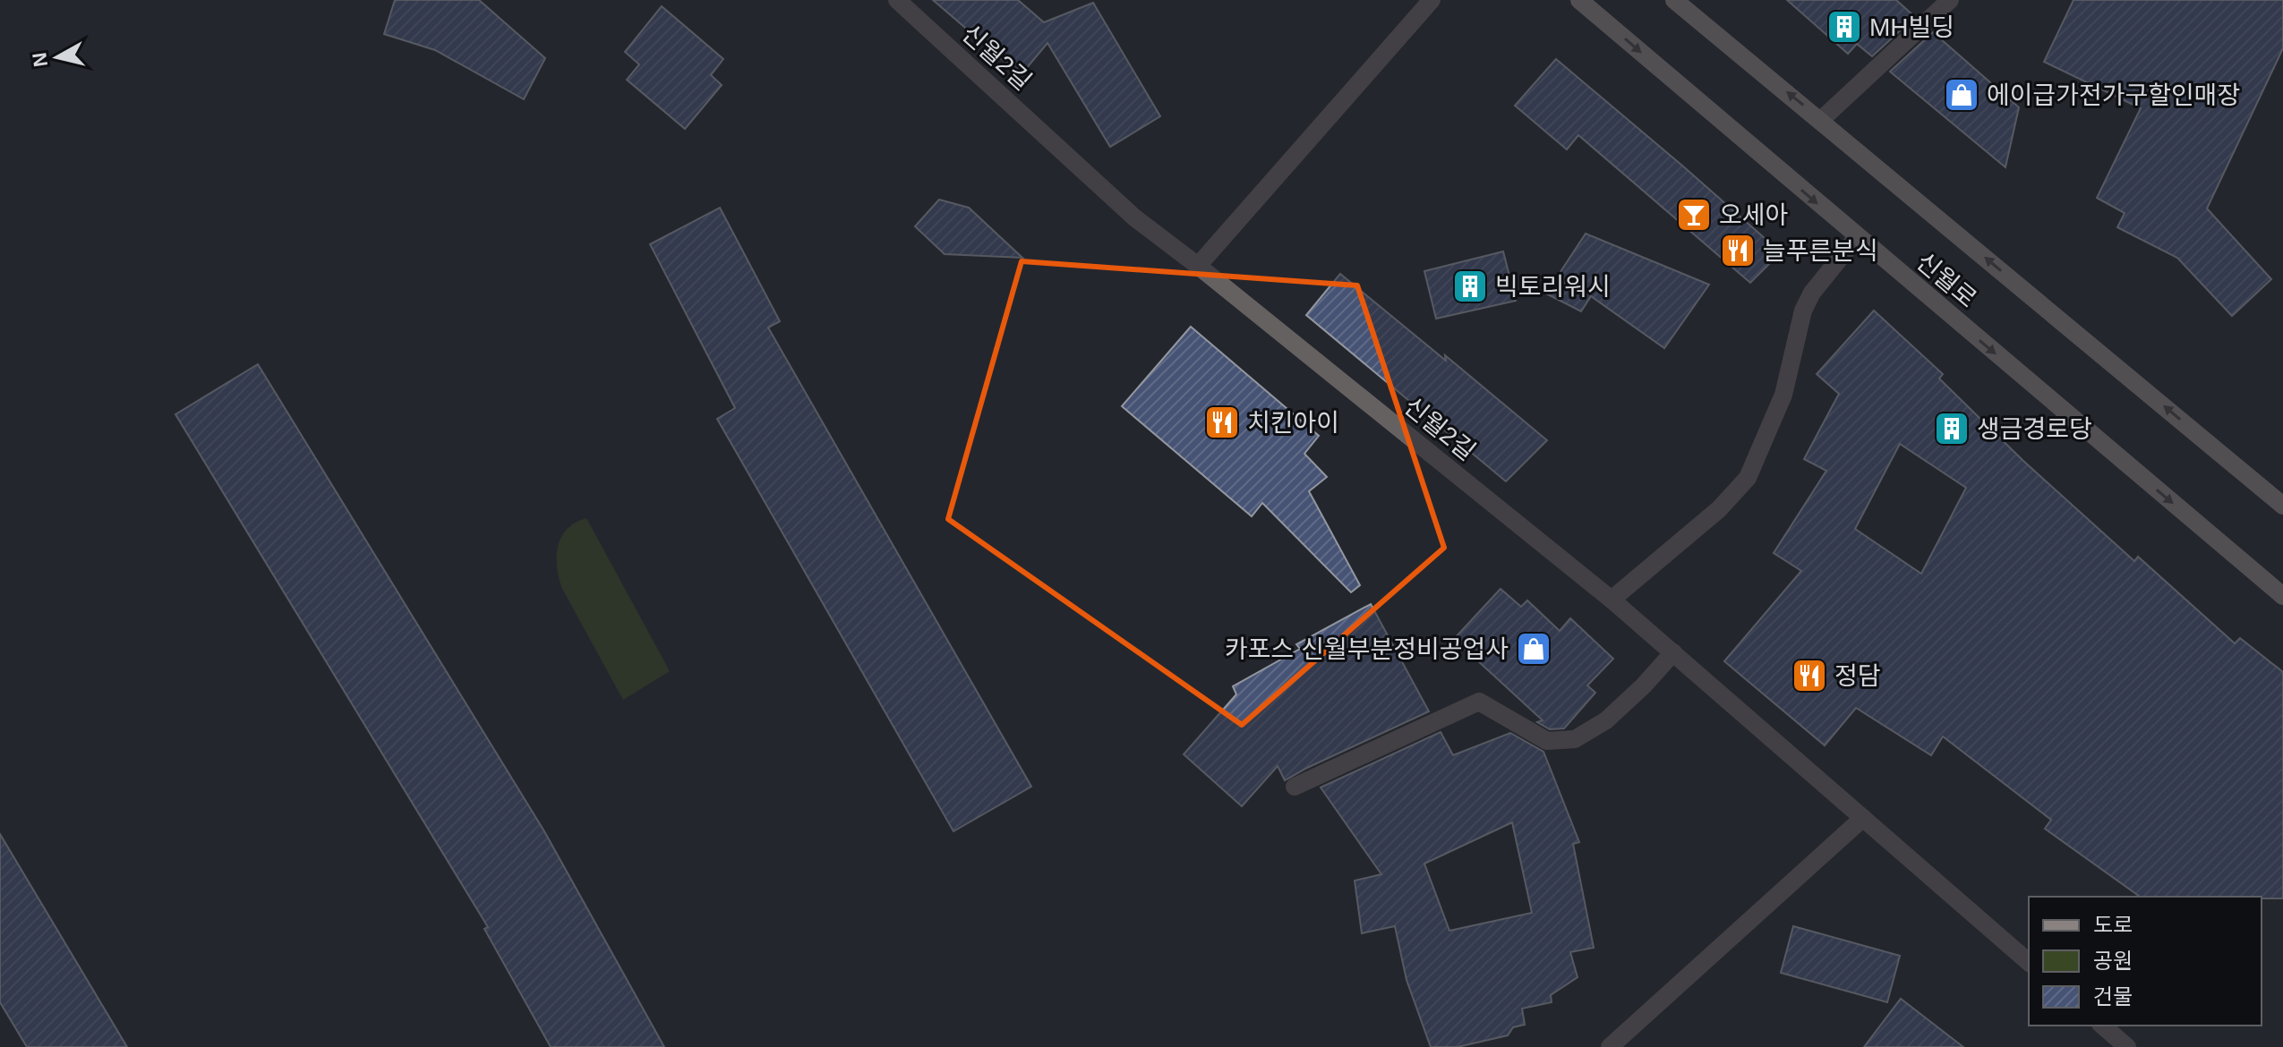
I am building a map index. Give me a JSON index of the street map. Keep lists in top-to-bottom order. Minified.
{"streets":{"street":["신월2길","신월로"]},"places":{"building":["MH빌딩","빅토리워시","생금경로당"],"shop":["에이급가전가구할인매장","카포스 신월부분정비공업사"],"bar":["오세아"],"restaurant":["늘푸른분식","치킨아이","정담"]},"legend":["도로","공원","건물"],"north":"left"}
